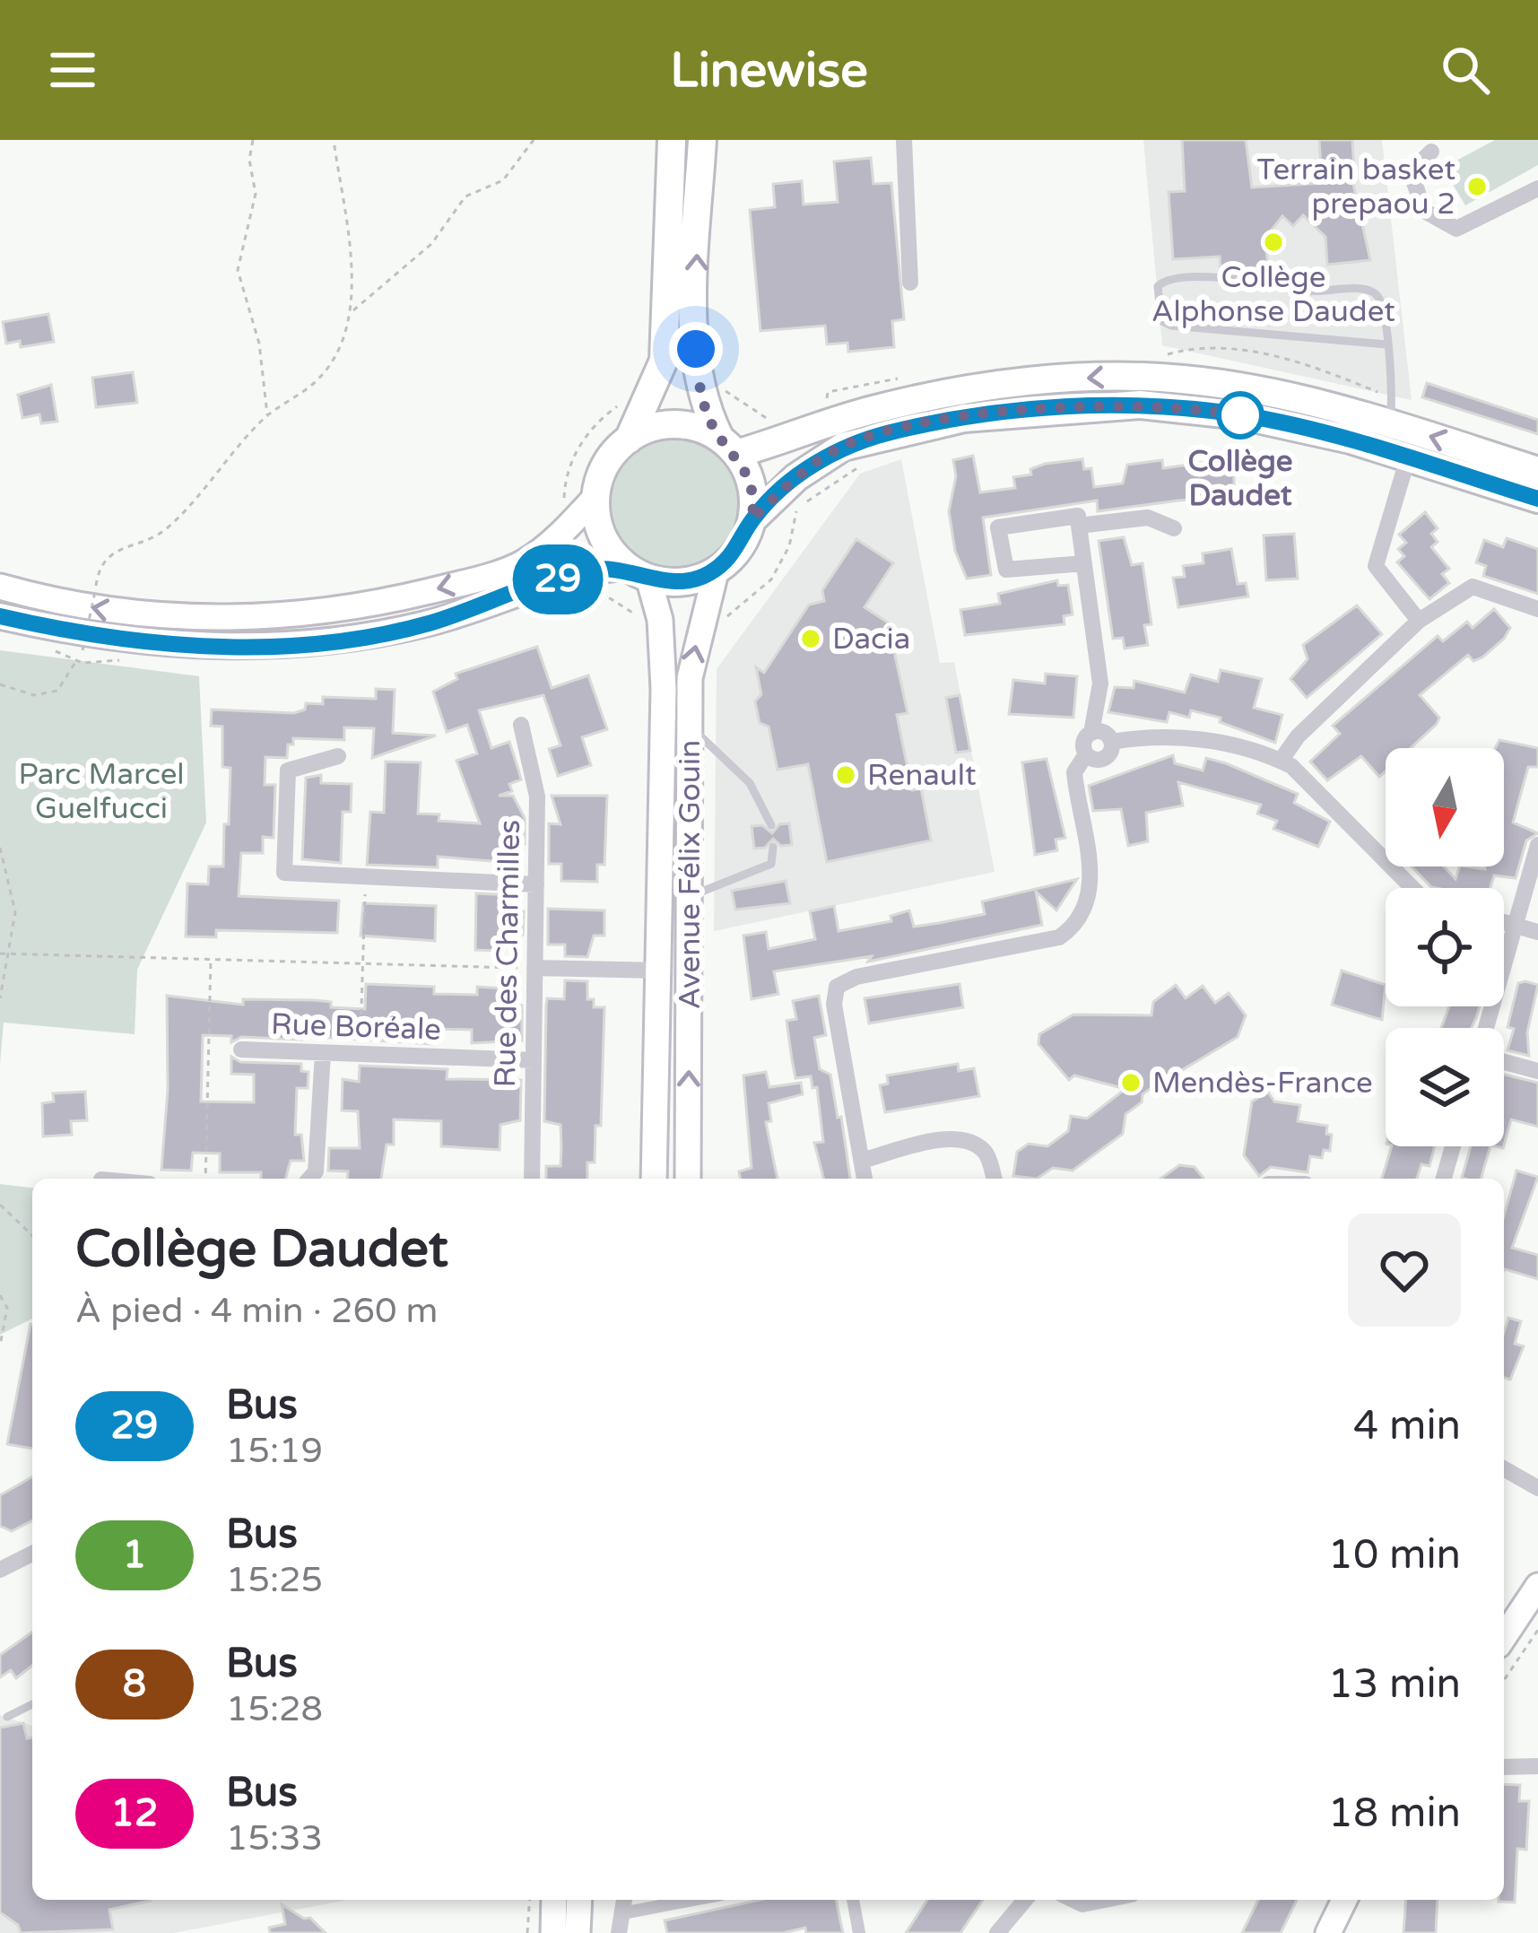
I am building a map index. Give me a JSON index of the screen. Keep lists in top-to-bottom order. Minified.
{"streets":{"main road":["Avenue Félix Gouin"],"street":["Rue des Charmilles","Rue Boréale"]},"crossings":[["Rue des Charmilles","Rue Boréale"]],"parks":["Parc Marcel Guelfucci"],"places":["Terrain basket prepaou 2","Collège Alphonse Daudet","Collège Daudet","Dacia","Renault","Mendès-France"],"lines":["bus line 29"],"north":"bottom","page":{"header":"Linewise","on_map":"29","heading":["Collège Daudet","À pied · 4 min · 260 m"],"list":[{"mark":"29","name":"Bus","note":"15:19","value":"4 min"},{"mark":"1","name":"Bus","note":"15:25","value":"10 min"},{"mark":"8","name":"Bus","note":"15:28","value":"13 min"},{"mark":"12","name":"Bus","note":"15:33","value":"18 min"}]}}
